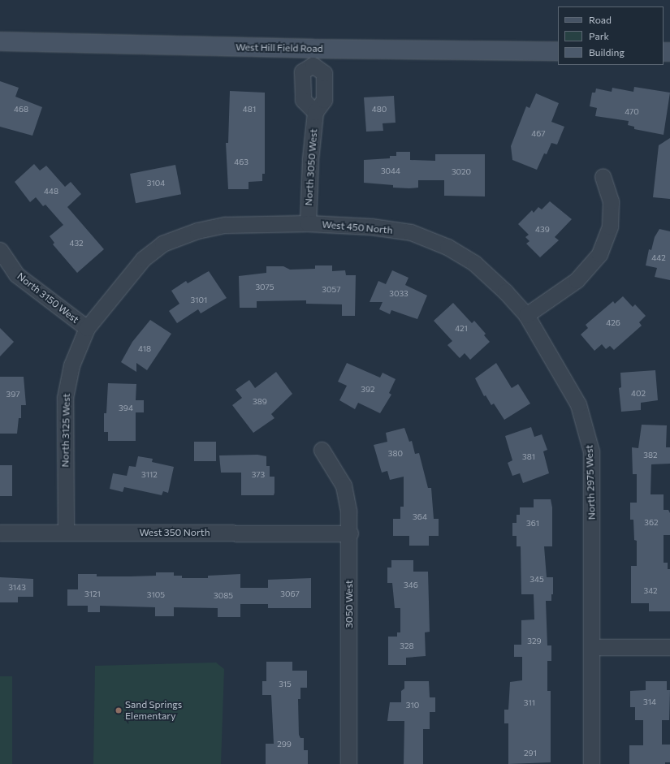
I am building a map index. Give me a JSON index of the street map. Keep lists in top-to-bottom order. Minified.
{"streets":{"street":["West Hill Field Road","North 3050 West","West 450 North","North 3150 West","North 3125 West","North 2975 West","West 350 North","3050 West"]},"crossings":[["West Hill Field Road","North 3050 West"],["North 3050 West","West 450 North"],["West 450 North","North 3125 West"],["West 450 North","North 2975 West"],["North 3150 West","North 3125 West"],["North 3125 West","West 350 North"],["West 350 North","3050 West"]],"places":["Sand Springs Elementary"],"house_numbers":["468","481","480","470","467","463","3044","3020","3104","448","439","432","442","3075","3057","3033","3101","426","421","418","392","402","397","389","394","380","382","381","3112","373","364","362","361","345","346","3143","342","3121","3067","3105","3085","329","328","315","314","311","310","299","291"],"legend":["Road","Park","Building"]}
